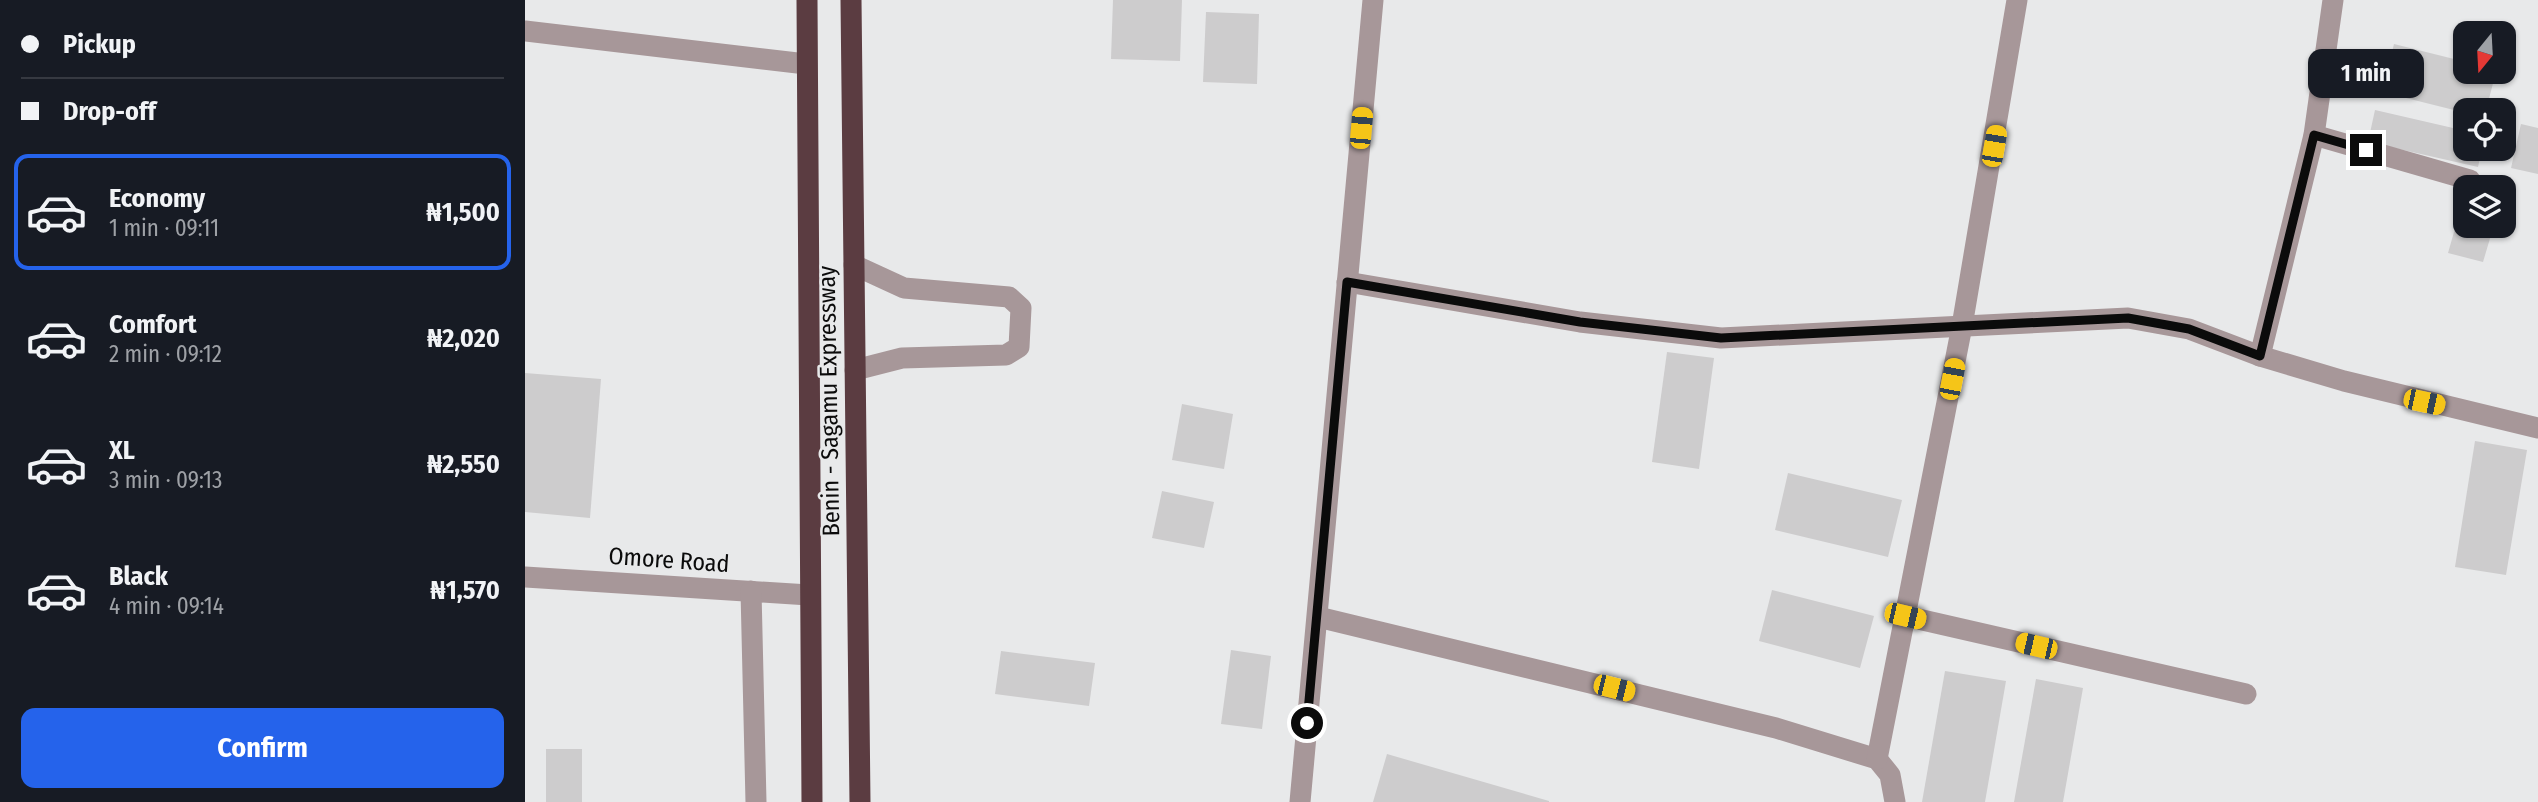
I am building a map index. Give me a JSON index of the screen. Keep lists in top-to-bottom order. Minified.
{"streets":{"highway":["Benin - Sagamu Expressway"],"street":["Omore Road"]},"north":"bottom","page":{"banner":["Pickup","Drop-off"],"bubble":"1 min","list":[{"name":"Economy","note":"1 min · 09:11","value":"₦1,500"},{"name":"Comfort","note":"2 min · 09:12","value":"₦2,020"},{"name":"XL","note":"3 min · 09:13","value":"₦2,550"},{"name":"Black","note":"4 min · 09:14","value":"₦1,570"}],"buttons":"Confirm"}}
